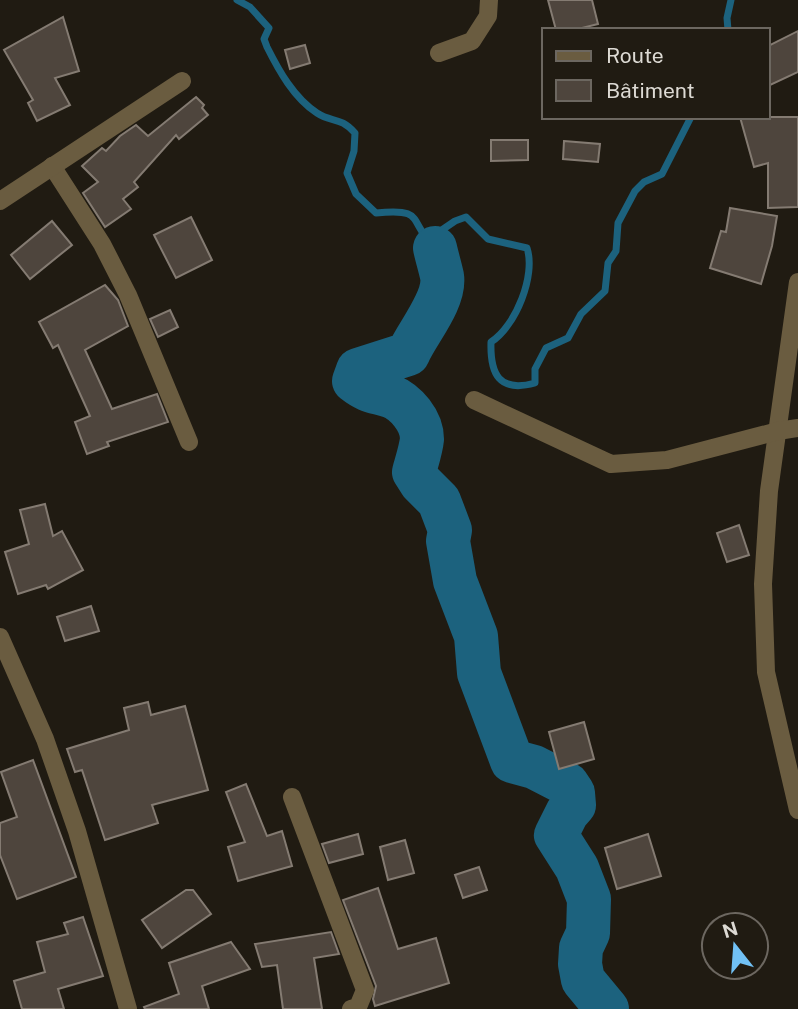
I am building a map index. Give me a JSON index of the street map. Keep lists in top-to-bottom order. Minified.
{"legend":["Route","Bâtiment"],"north":"top"}
